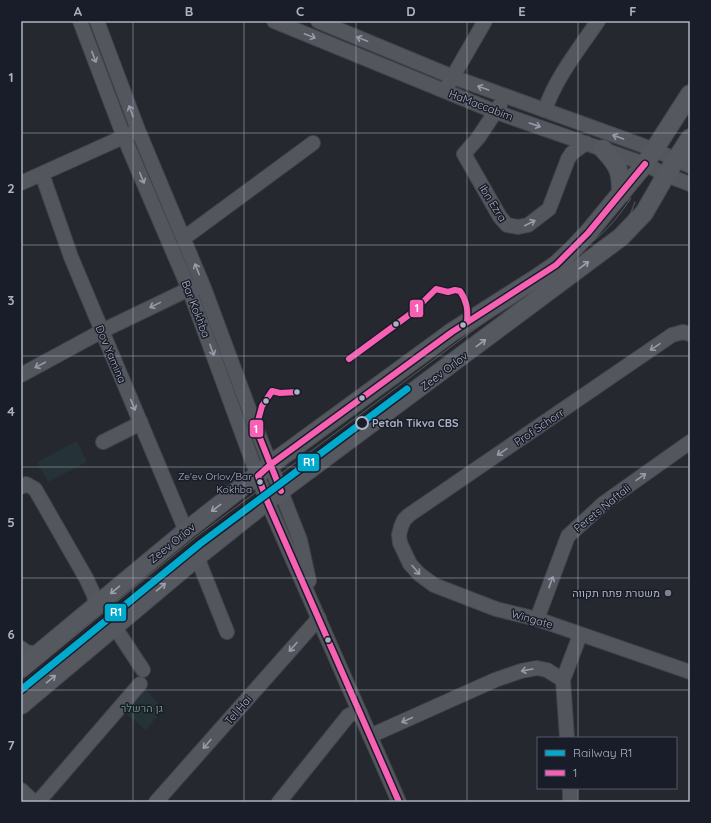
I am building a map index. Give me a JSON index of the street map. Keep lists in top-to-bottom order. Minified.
{"streets":{"main road":["Zeev Orlov"],"street":["HaMaccabim","Ibn Ezra","Bar Kokhba","Dov Yamina","Prof Schorr","Perets Naftali","Wingate","Tel Hai"]},"crossings":[["HaMaccabim","Ibn Ezra"],["HaMaccabim","Zeev Orlov"],["Bar Kokhba","Zeev Orlov"],["Bar Kokhba","Tel Hai"],["Dov Yamina","Zeev Orlov"],["Prof Schorr","Wingate"],["Perets Naftali","Wingate"]],"one_way":["Prof Schorr","Perets Naftali","Wingate"],"parks":["גן הרשלר"],"places":["Petah Tikva CBS","Ze'ev Orlov/Bar Kokhba","משטרת פתח תקווה"],"lines":["transit line 1","rail line R1"],"legend":["Railway R1","1"],"grid":{"columns":["A","B","C","D","E","F"],"rows":["1","2","3","4","5","6","7"]}}
